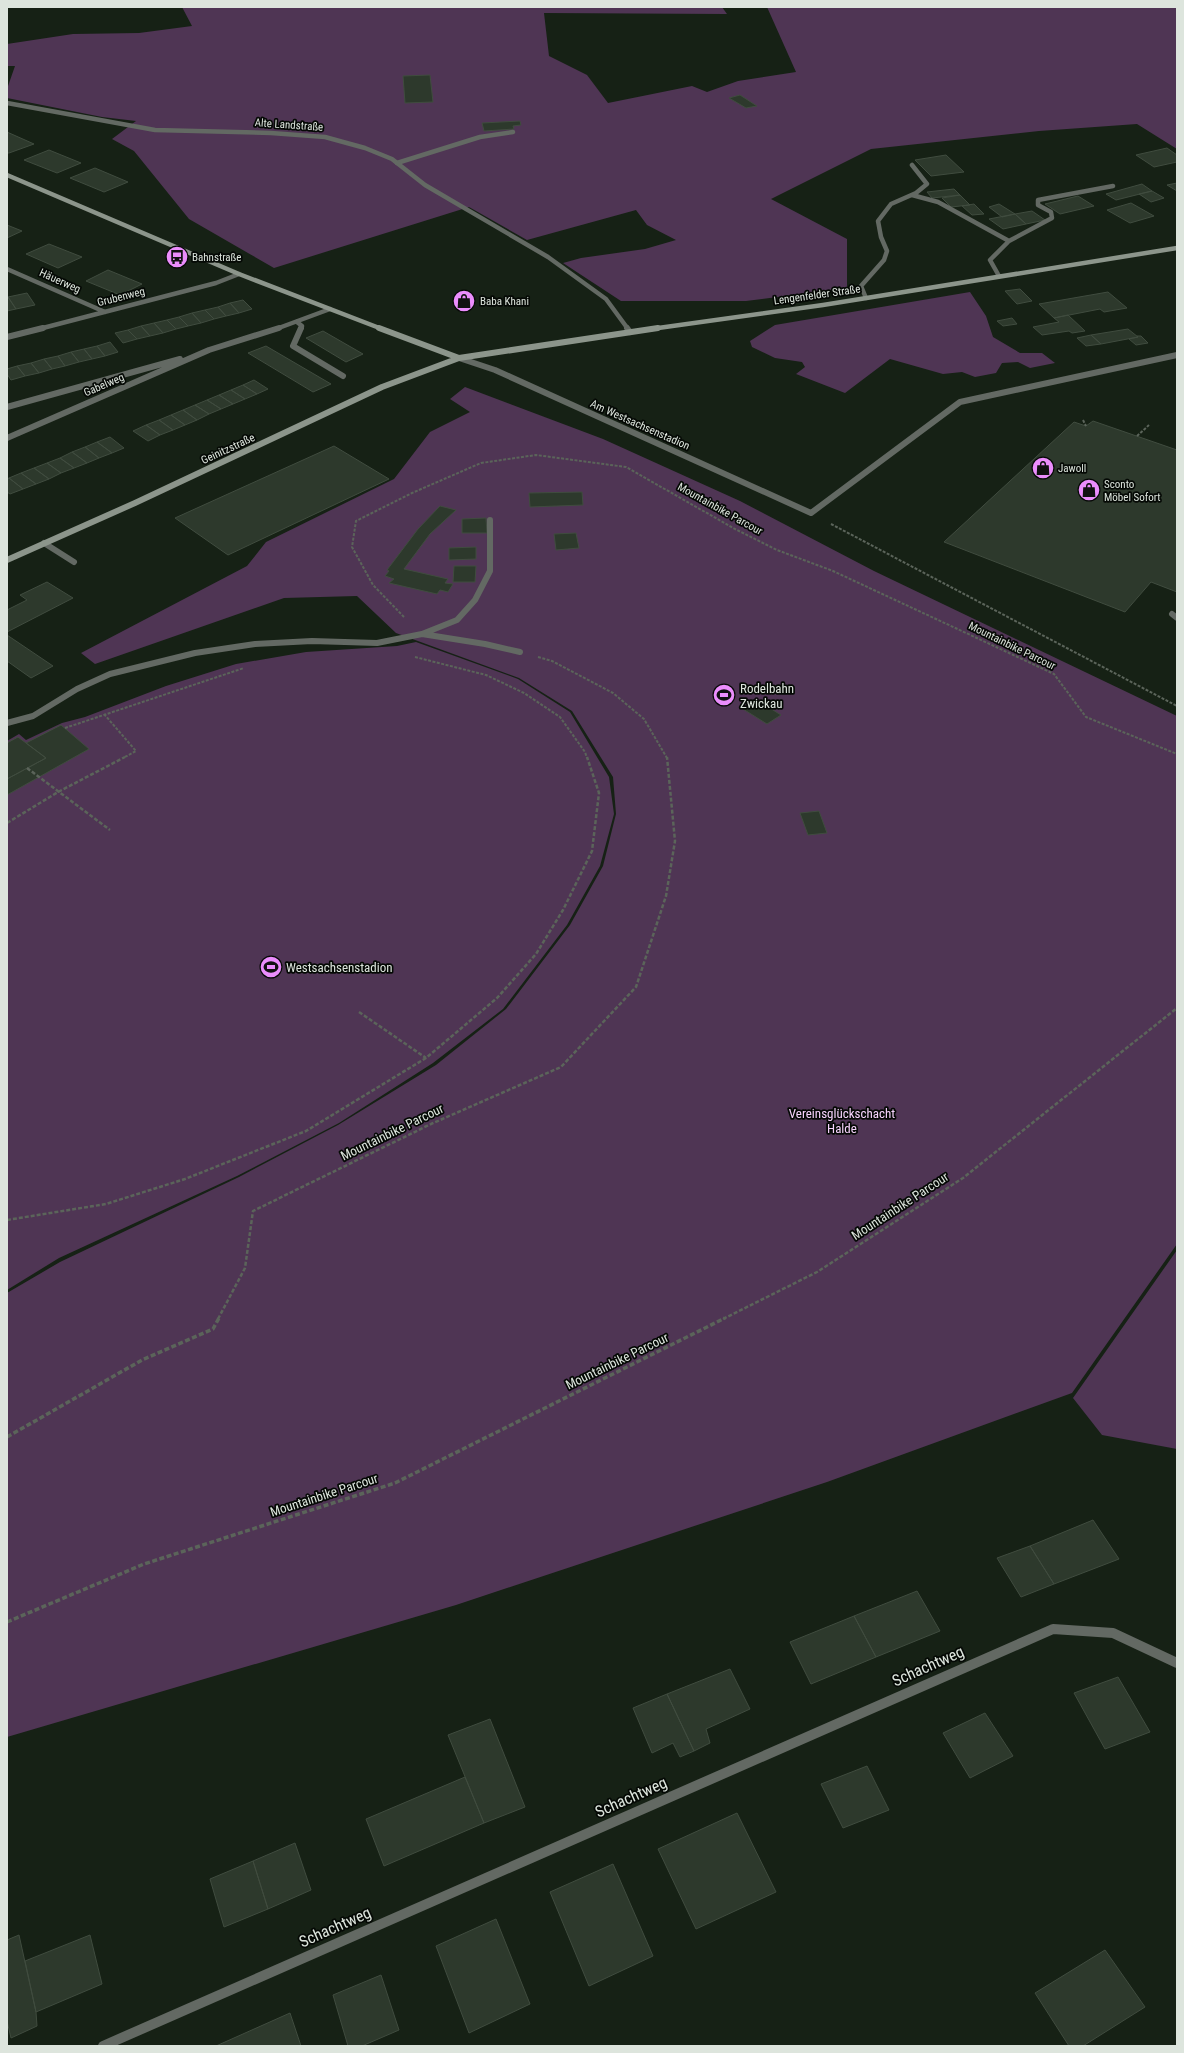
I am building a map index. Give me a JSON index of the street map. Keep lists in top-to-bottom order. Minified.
{"streets":{"main road":["Lengenfelder Straße","Geinitzstraße"],"street":["Alte Landstraße","Häuerweg","Grubenweg","Gabelweg","Am Westsachsenstadion","Schachtweg"],"path":["Mountainbike Parcour"]},"crossings":[["Alte Landstraße","Lengenfelder Straße"],["Häuerweg","Grubenweg"],["Lengenfelder Straße","Am Westsachsenstadion"],["Lengenfelder Straße","Geinitzstraße"],["Am Westsachsenstadion","Geinitzstraße"]],"parks":["Vereinsglückschacht Halde"],"places":{"bus stop":["Bahnstraße"],"shop":["Baba Khani","Jawoll","Sconto Möbel Sofort"],"sports":["Rodelbahn Zwickau","Westsachsenstadion"]}}
